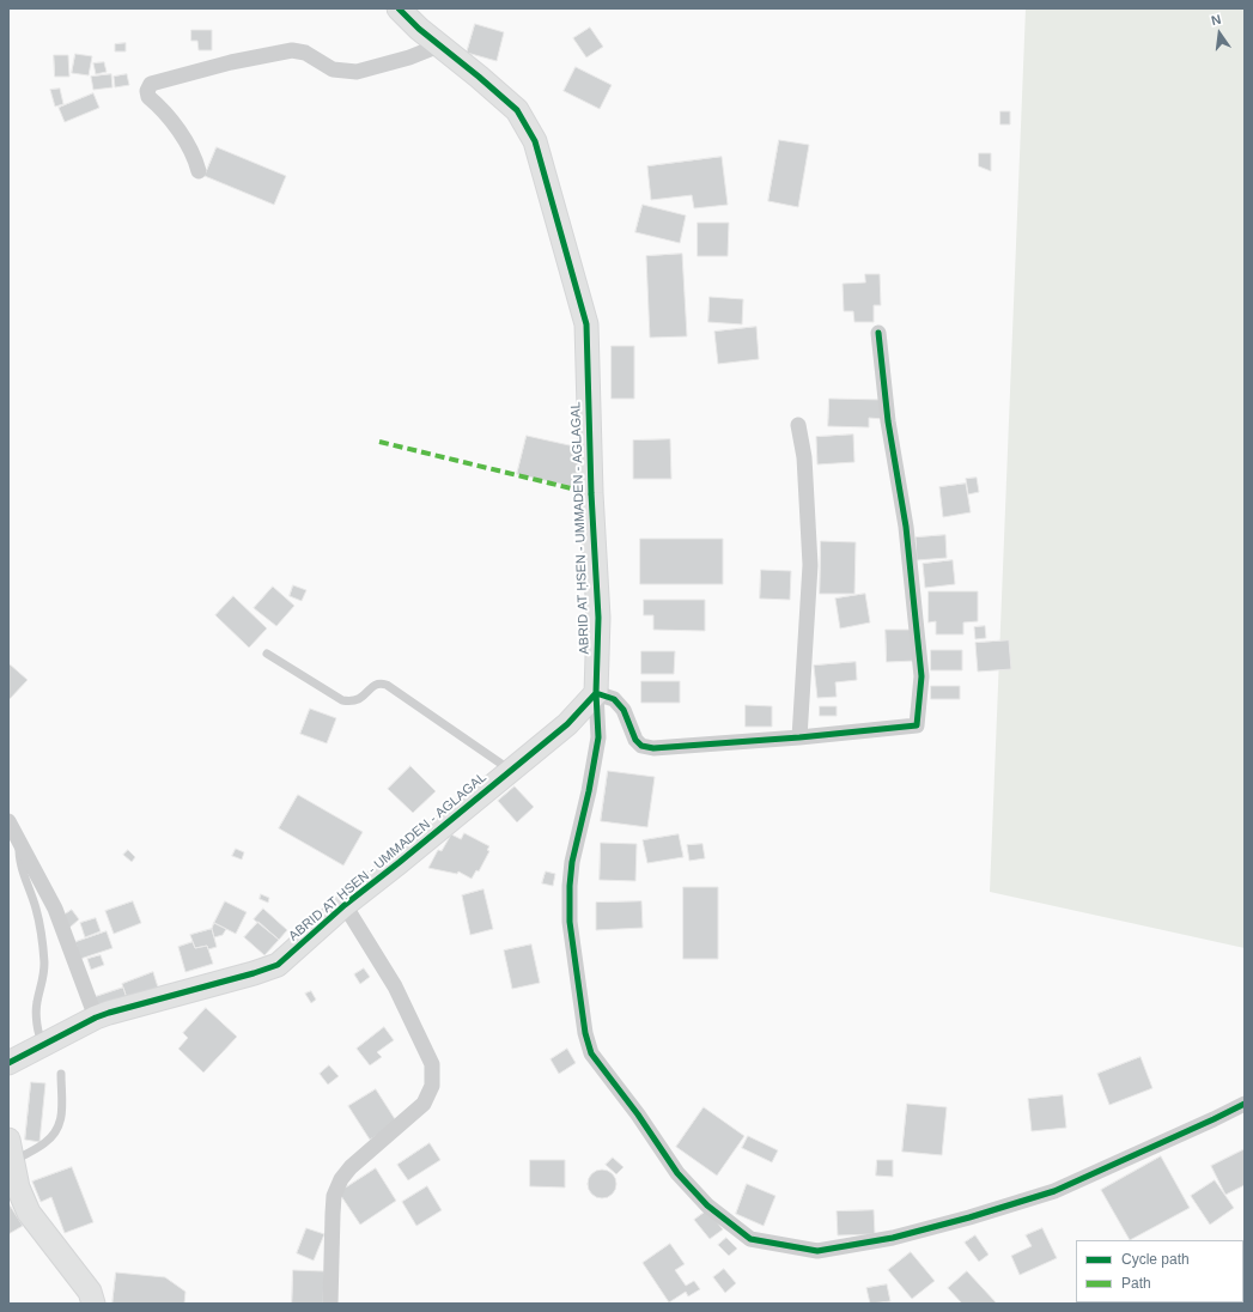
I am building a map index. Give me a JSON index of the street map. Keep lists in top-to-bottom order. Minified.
{"streets":{"street":["ABRID AT ḤSEN - UMMADEN - AGLAGAL"]},"legend":["Cycle path","Path"],"north":"top"}
